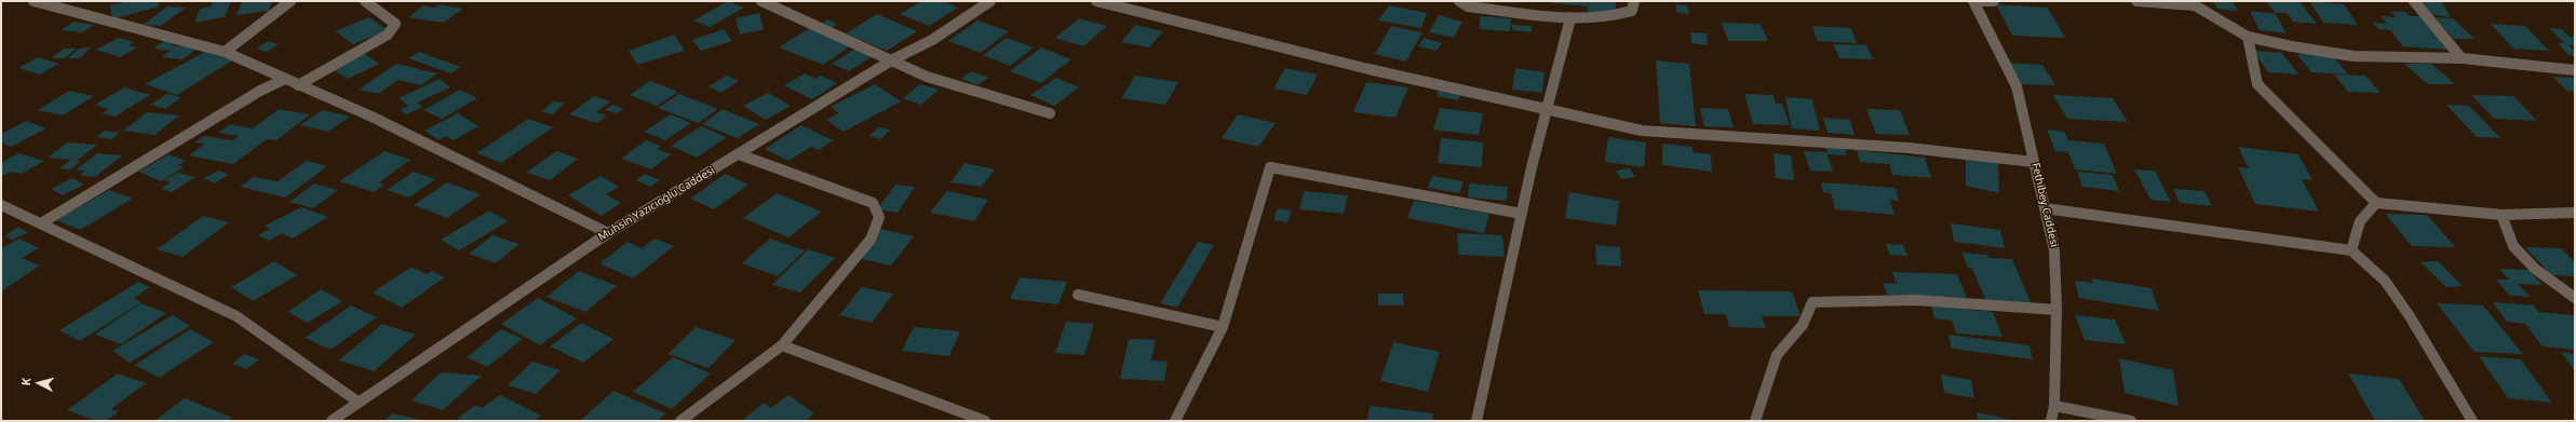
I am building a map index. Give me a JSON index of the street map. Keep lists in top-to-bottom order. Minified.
{"streets":{"street":["Muhsin Yazıcıoğlu Caddesi","Fethibey Caddesi"]},"north":"left"}
